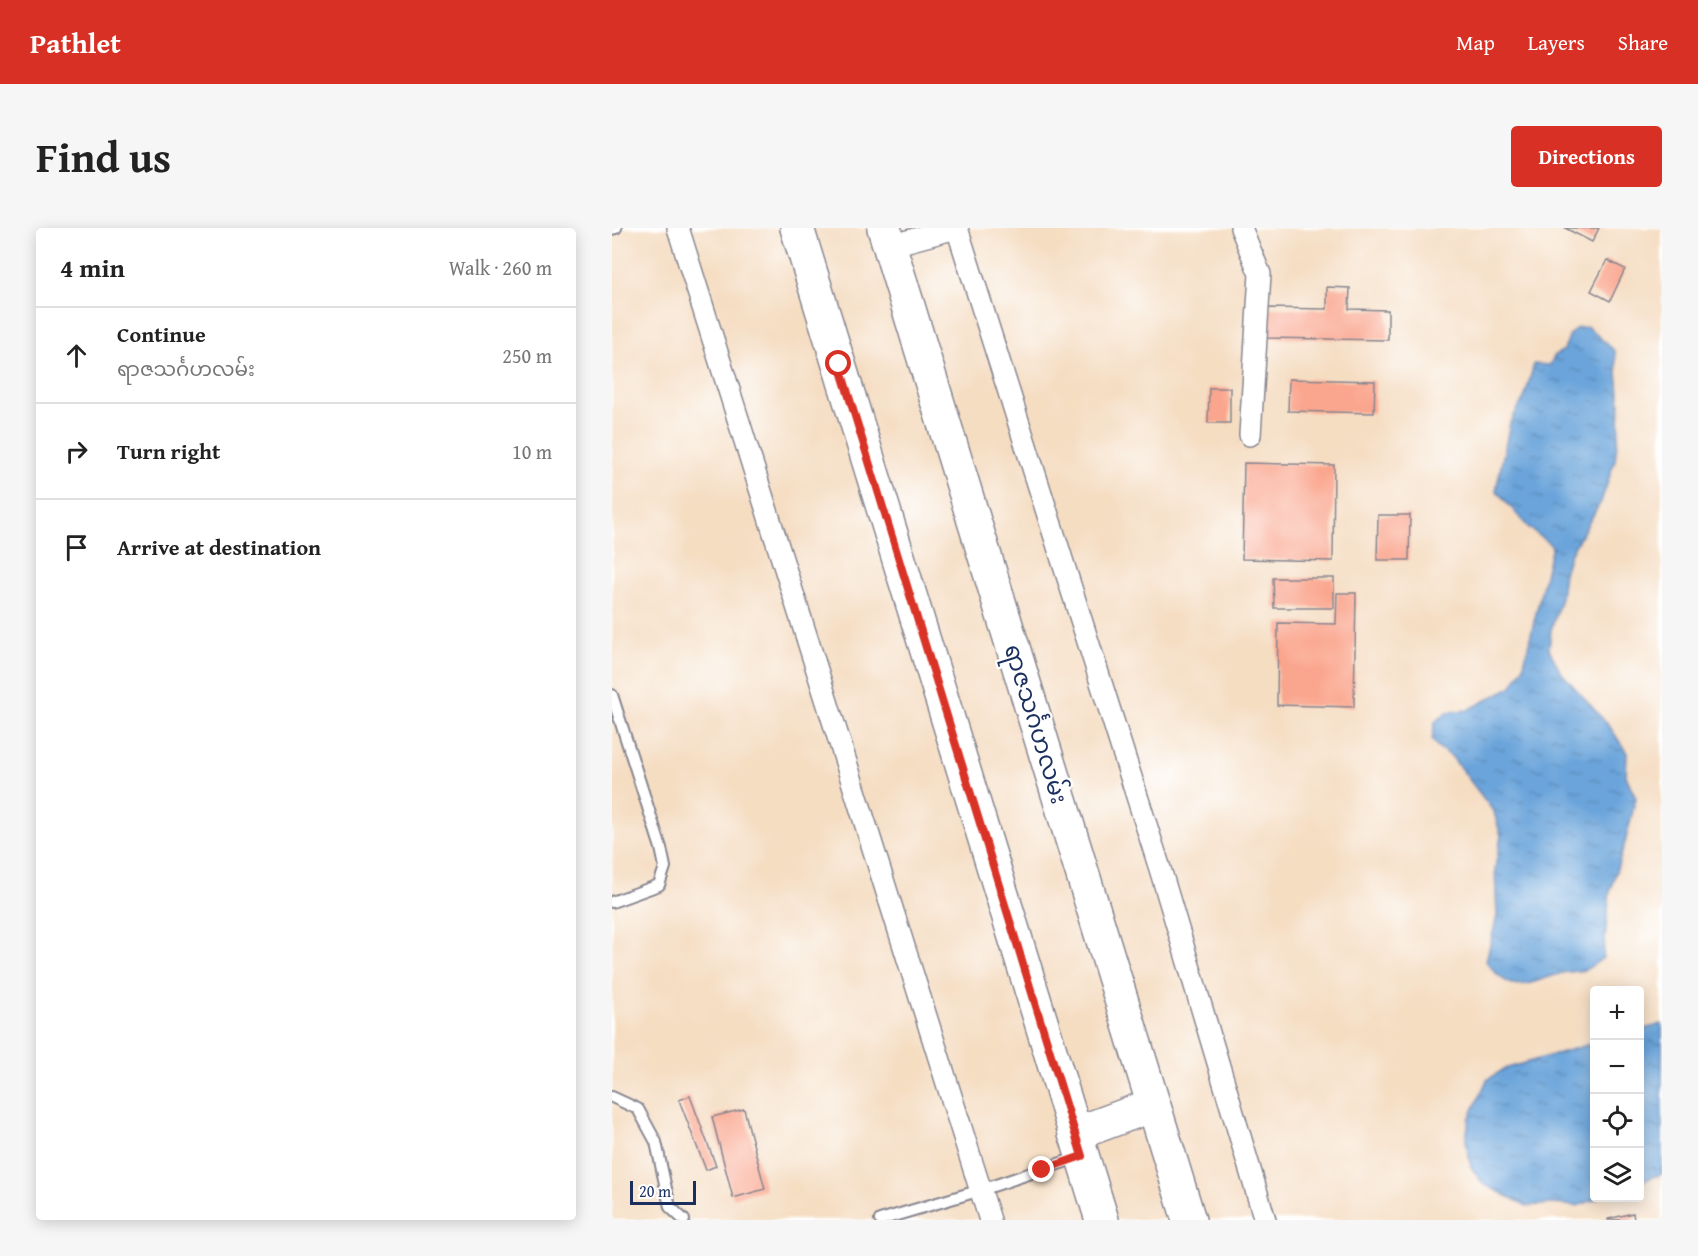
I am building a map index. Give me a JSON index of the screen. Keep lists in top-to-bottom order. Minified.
{"streets":{"main road":["ရာဇသင်္ဂဟလမ်း"]},"scale_bar":"20 m","page":{"header":"Pathlet","nav":["Map","Layers","Share"],"title":"Find us","buttons":"Directions","heading":["4 min","Walk · 260 m"],"list":[["Continue","ရာဇသင်္ဂဟလမ်း","250 m"],["Turn right","10 m"],"Arrive at destination"],"map_buttons":["+","−"],"scale":"20 m"}}
